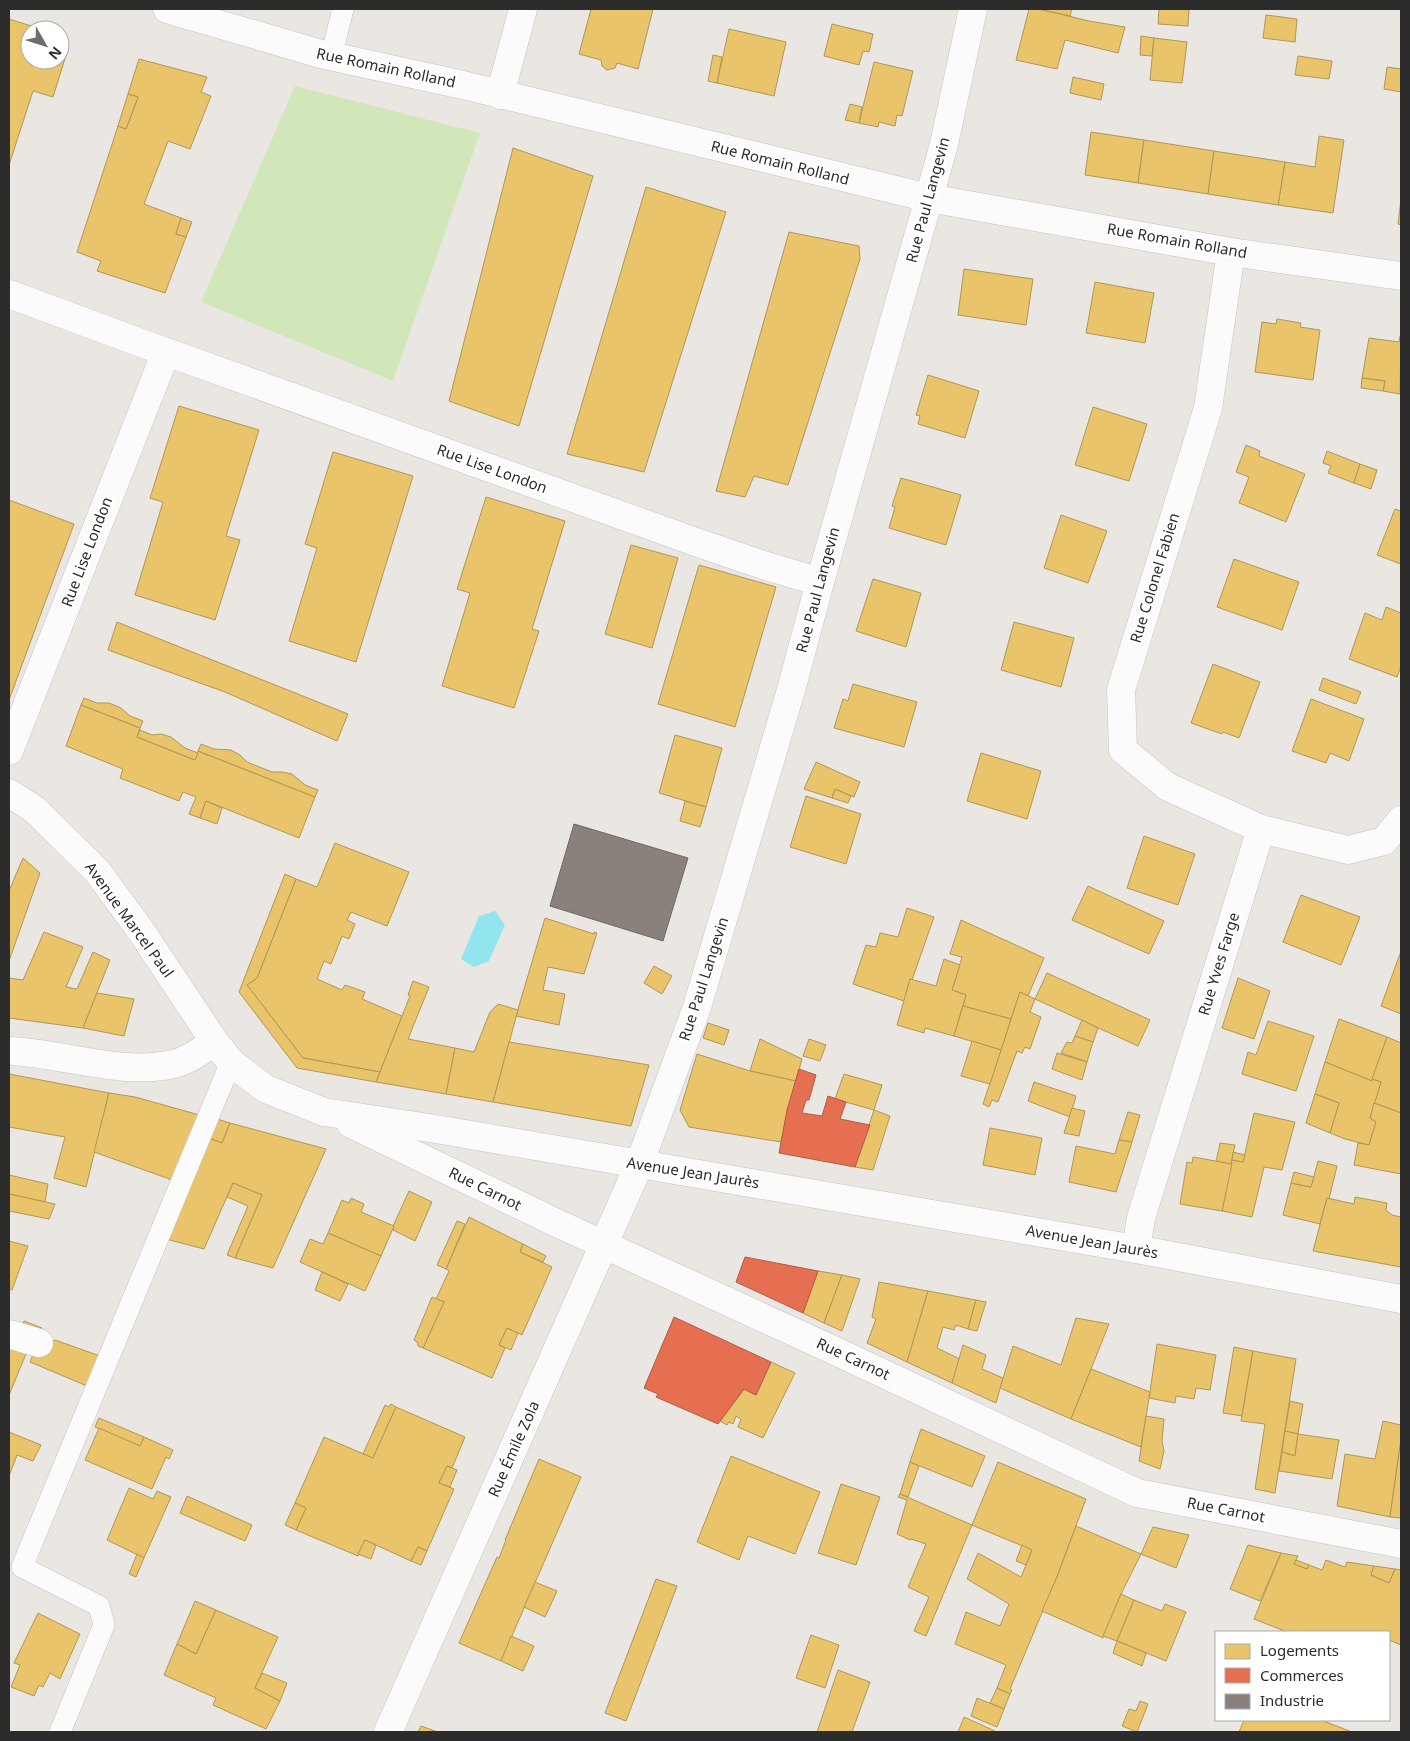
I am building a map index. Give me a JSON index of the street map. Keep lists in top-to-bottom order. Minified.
{"streets":{"street":["Rue Romain Rolland","Rue Paul Langevin","Rue Lise London","Rue Colonel Fabien","Avenue Marcel Paul","Rue Yves Farge","Avenue Jean Jaurès","Rue Carnot","Rue Émile Zola"]},"crossings":[["Rue Romain Rolland","Rue Paul Langevin"],["Rue Romain Rolland","Rue Colonel Fabien"],["Rue Paul Langevin","Rue Lise London"],["Rue Paul Langevin","Avenue Jean Jaurès"],["Rue Paul Langevin","Rue Émile Zola"],["Rue Colonel Fabien","Rue Yves Farge"],["Avenue Marcel Paul","Avenue Jean Jaurès"],["Rue Yves Farge","Avenue Jean Jaurès"],["Avenue Jean Jaurès","Rue Carnot"],["Avenue Jean Jaurès","Rue Émile Zola"],["Rue Carnot","Rue Émile Zola"]],"legend":["Logements","Commerces","Industrie"],"north":"bottom right"}
